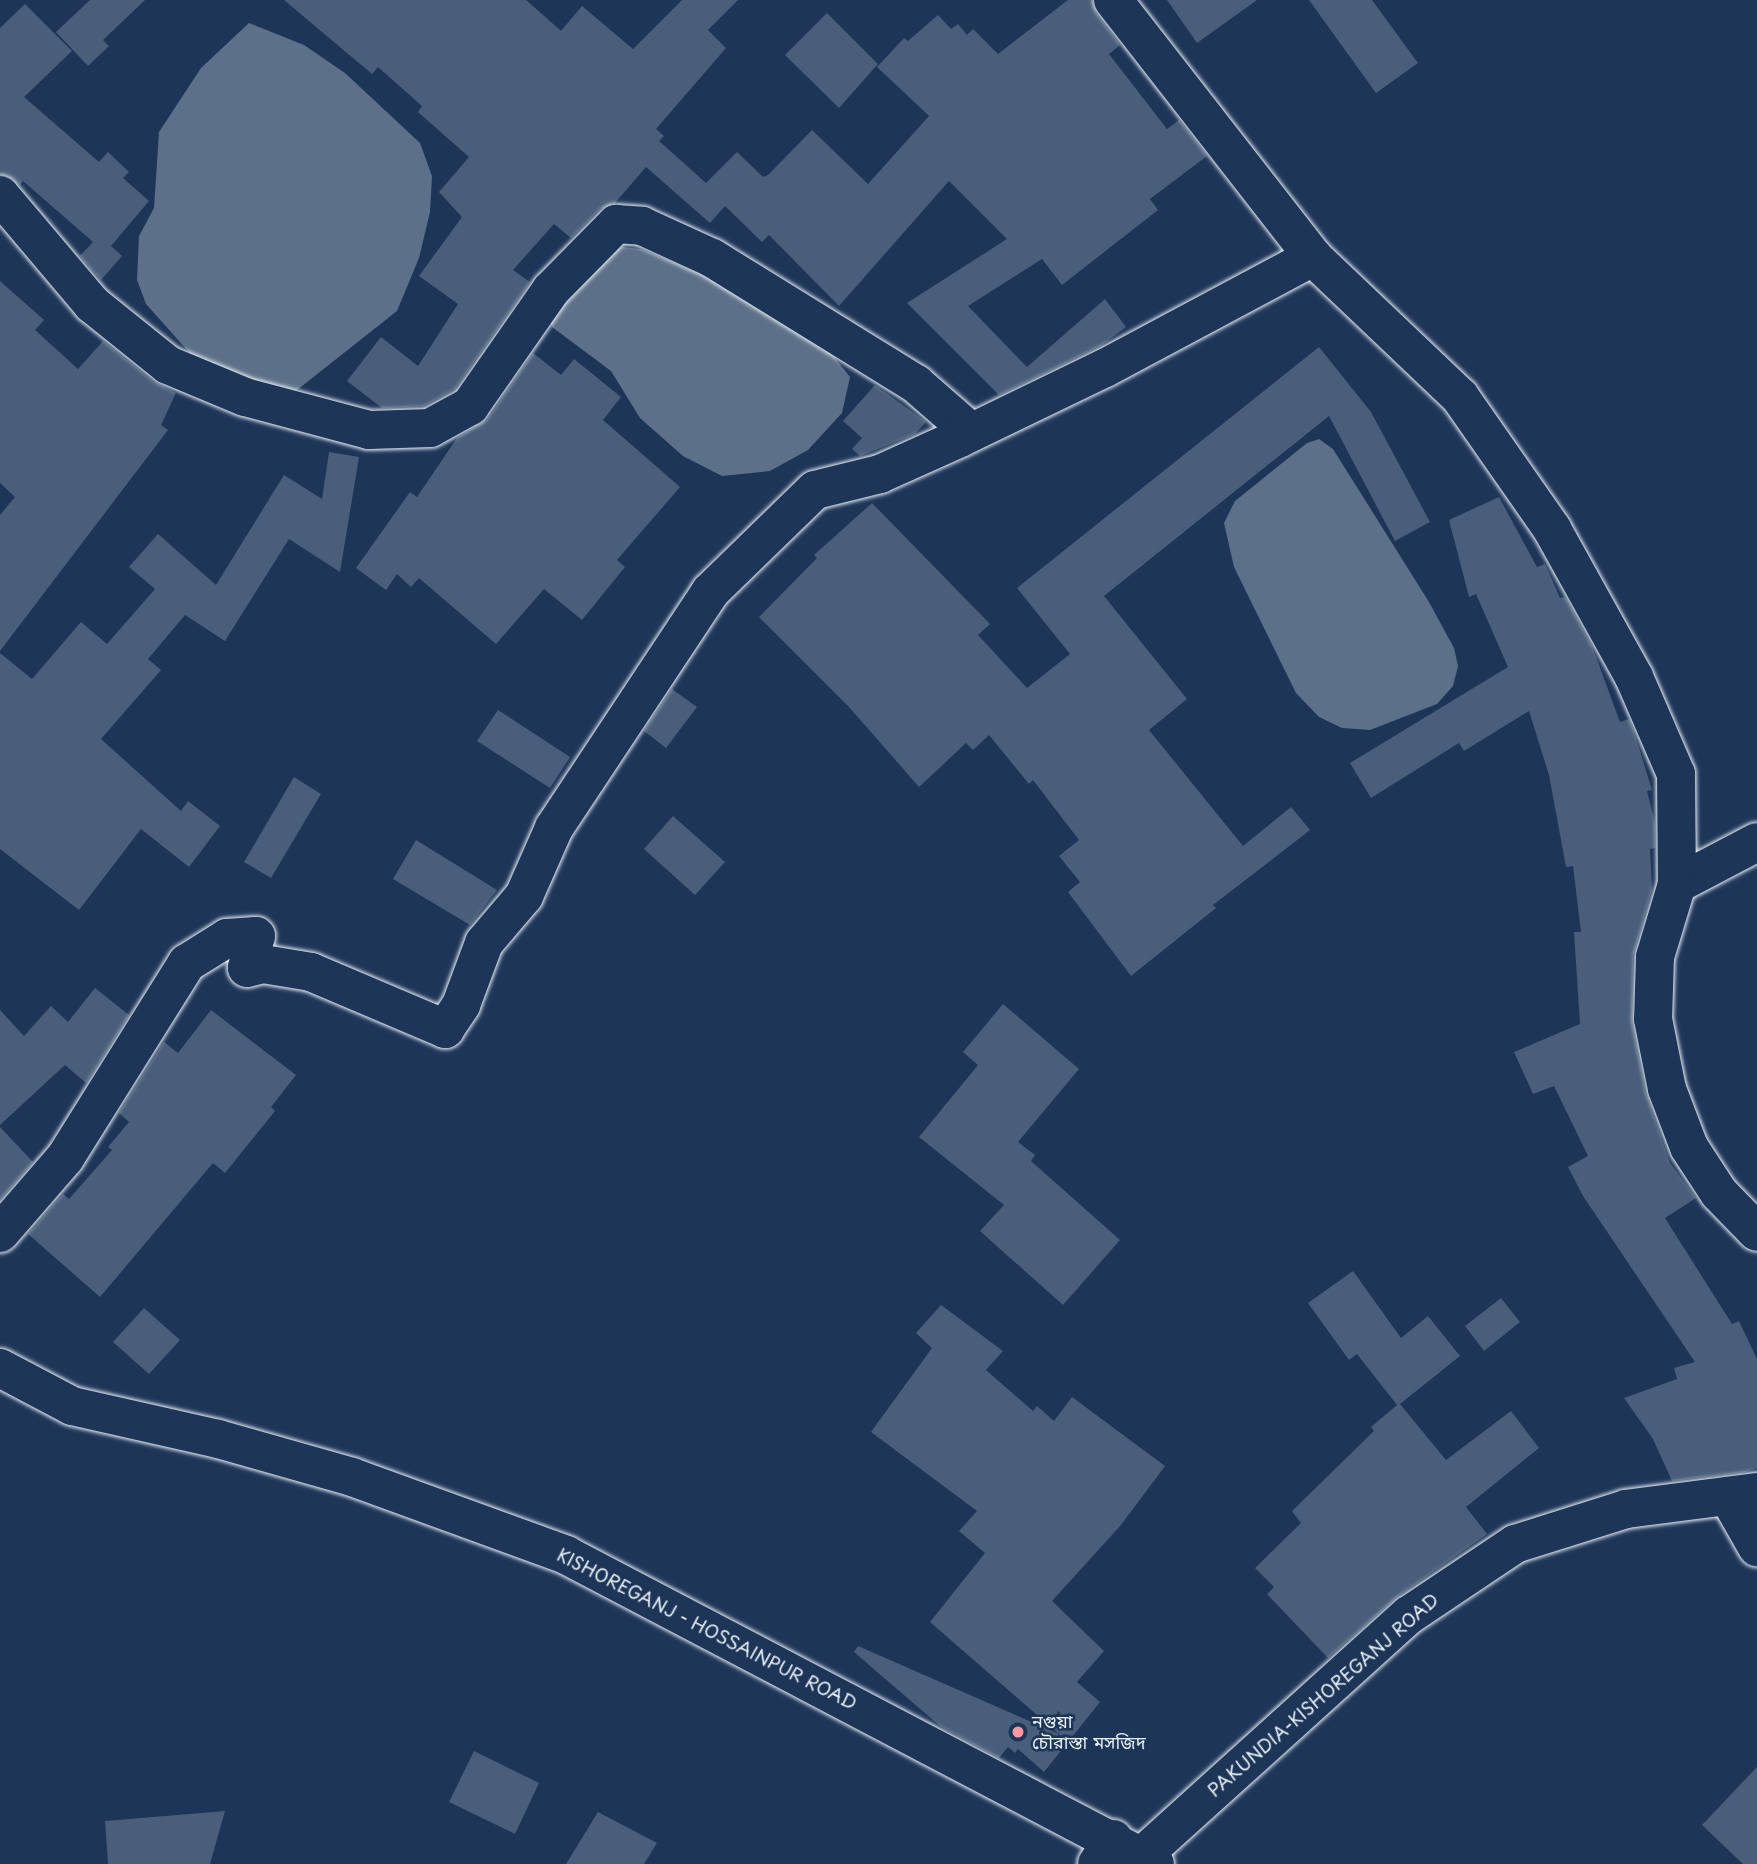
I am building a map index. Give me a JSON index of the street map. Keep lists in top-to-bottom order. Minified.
{"streets":{"street":["KISHOREGANJ - HOSSAINPUR ROAD","PAKUNDIA-KISHOREGANJ ROAD"]},"crossings":[["KISHOREGANJ - HOSSAINPUR ROAD","PAKUNDIA-KISHOREGANJ ROAD"]],"places":["নগুয়া চৌরাস্তা মসজিদ"]}
